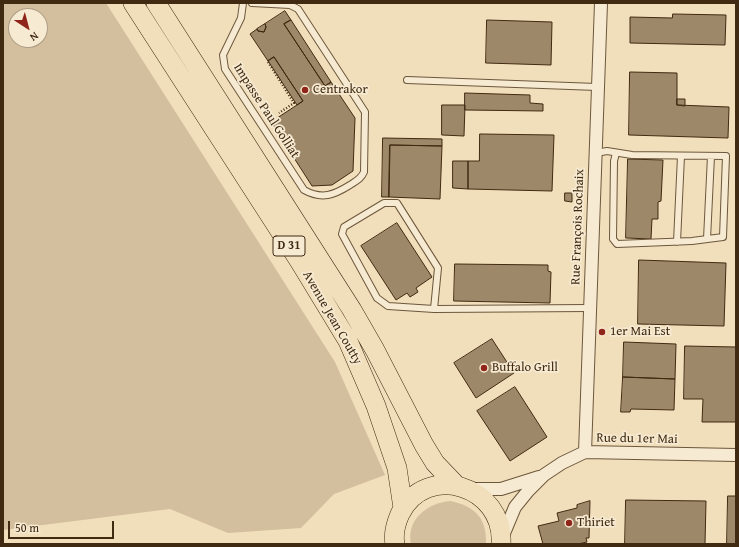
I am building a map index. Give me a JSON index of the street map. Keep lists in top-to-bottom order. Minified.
{"streets":{"main road":["D 31","Avenue Jean Coutty"],"street":["Rue François Rochaix","Rue du 1er Mai"],"lane":["Impasse Paul Golliat"]},"crossings":[["Rue François Rochaix","Rue du 1er Mai"],["Avenue Jean Coutty","Rue du 1er Mai"]],"places":["Centrakor","1er Mai Est","Buffalo Grill","Thiriet"],"scale_bar":"50 m","north":"bottom right"}
